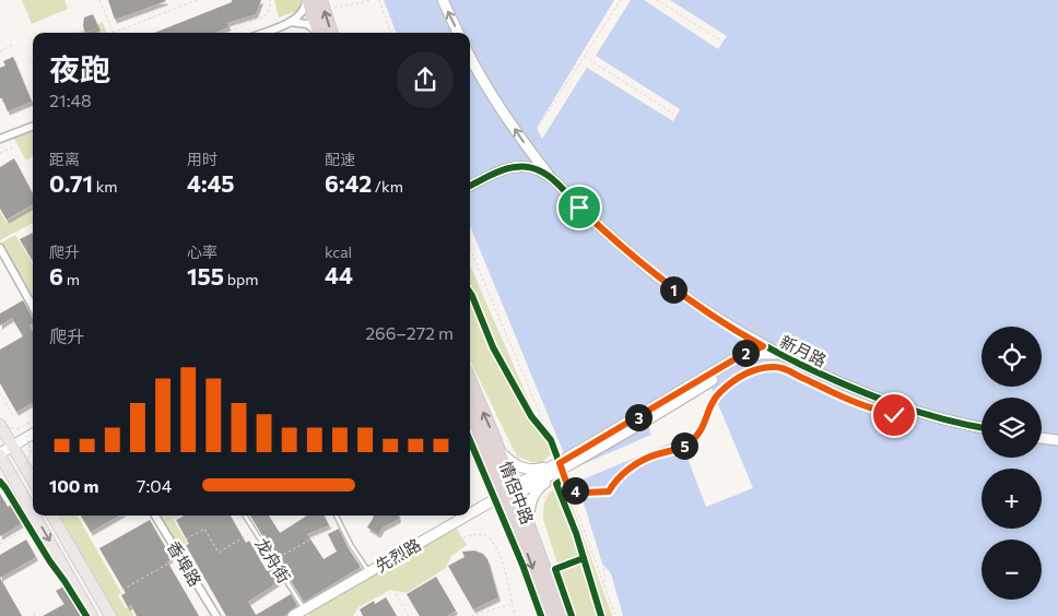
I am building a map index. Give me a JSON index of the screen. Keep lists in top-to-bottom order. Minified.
{"streets":{"highway":["情侶中路"],"street":["新月路","先烈路","香埠路"],"lane":["龙舟街"]},"crossings":[["情侶中路","先烈路"],["先烈路","龙舟街"]],"page":{"heading":["夜跑","21:48"],"stats":[["距离","0.71 km"],["用时","4:45"],["配速","6:42 /km"],["爬升","6 m"],["心率","155 bpm"],["kcal","44"]],"pins":["1","2","3","5","4"],"chart":["爬升","266–272 m"],"map_buttons":["+","−"],"list":[{"name":"100 m","note":"7:04"}]}}
